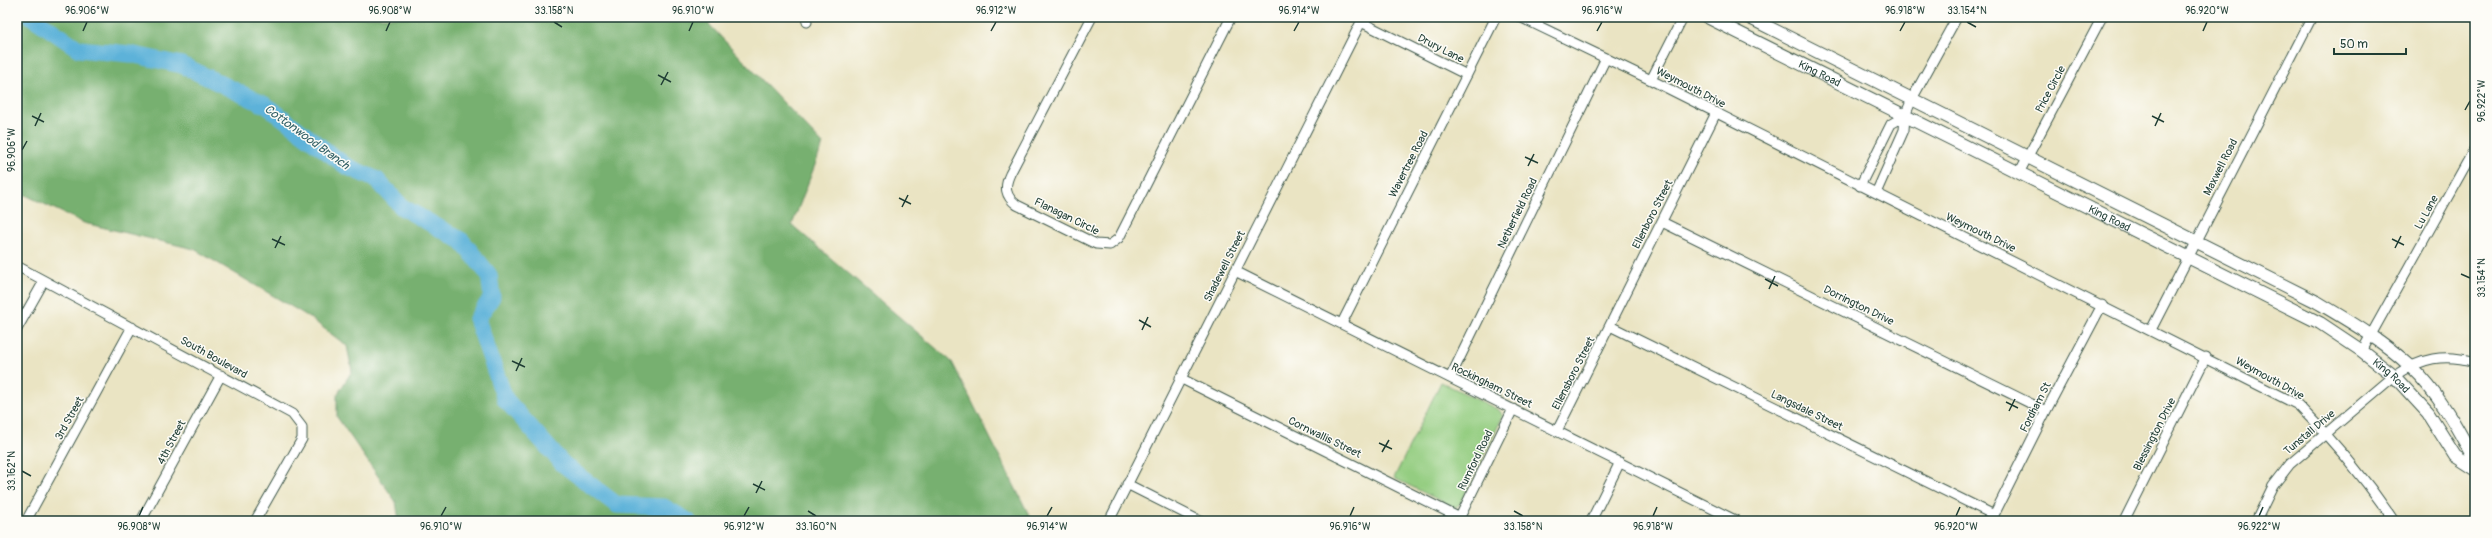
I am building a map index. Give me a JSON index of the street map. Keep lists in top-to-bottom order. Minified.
{"streets":{"street":["Drury Lane","King Road","Weymouth Drive","Price Circle","Wavertree Road","Maxwell Road","Lu Lane","Netherfield Road","Ellenboro Street","Flanagan Circle","Shadewell Street","Dorrington Drive","South Boulevard","Ellensboro Street","Rockingham Street","Fordham St","Langsdale Street","3rd Street","Tunstall Drive","Blessington Drive","Cornwallis Street","4th Street","Rumford Road"]},"crossings":[["Drury Lane","Wavertree Road"],["Drury Lane","Shadewell Street"],["King Road","Price Circle"],["King Road","Maxwell Road"],["King Road","Lu Lane"],["King Road","Tunstall Drive"],["Weymouth Drive","Maxwell Road"],["Weymouth Drive","Netherfield Road"],["Weymouth Drive","Ellenboro Street"],["Weymouth Drive","Fordham St"],["Weymouth Drive","Tunstall Drive"],["Weymouth Drive","Blessington Drive"],["Wavertree Road","Rockingham Street"],["Netherfield Road","Rockingham Street"],["Ellenboro Street","Dorrington Drive"],["Ellenboro Street","Ellensboro Street"],["Ellenboro Street","Langsdale Street"],["Shadewell Street","Rockingham Street"],["Shadewell Street","Cornwallis Street"],["Dorrington Drive","Fordham St"],["South Boulevard","3rd Street"],["South Boulevard","4th Street"],["Ellensboro Street","Rockingham Street"],["Ellensboro Street","Langsdale Street"],["Rockingham Street","Rumford Road"],["Fordham St","Langsdale Street"],["Cornwallis Street","Rumford Road"]],"water":["Cottonwood Branch"],"scale_bar":"50 m","coordinates":["96.906°W","96.908°W","33.158°N","96.910°W","96.912°W","96.914°W","96.916°W","96.918°W","33.154°N","96.920°W","96.922°W","33.162°N","33.160°N"]}
